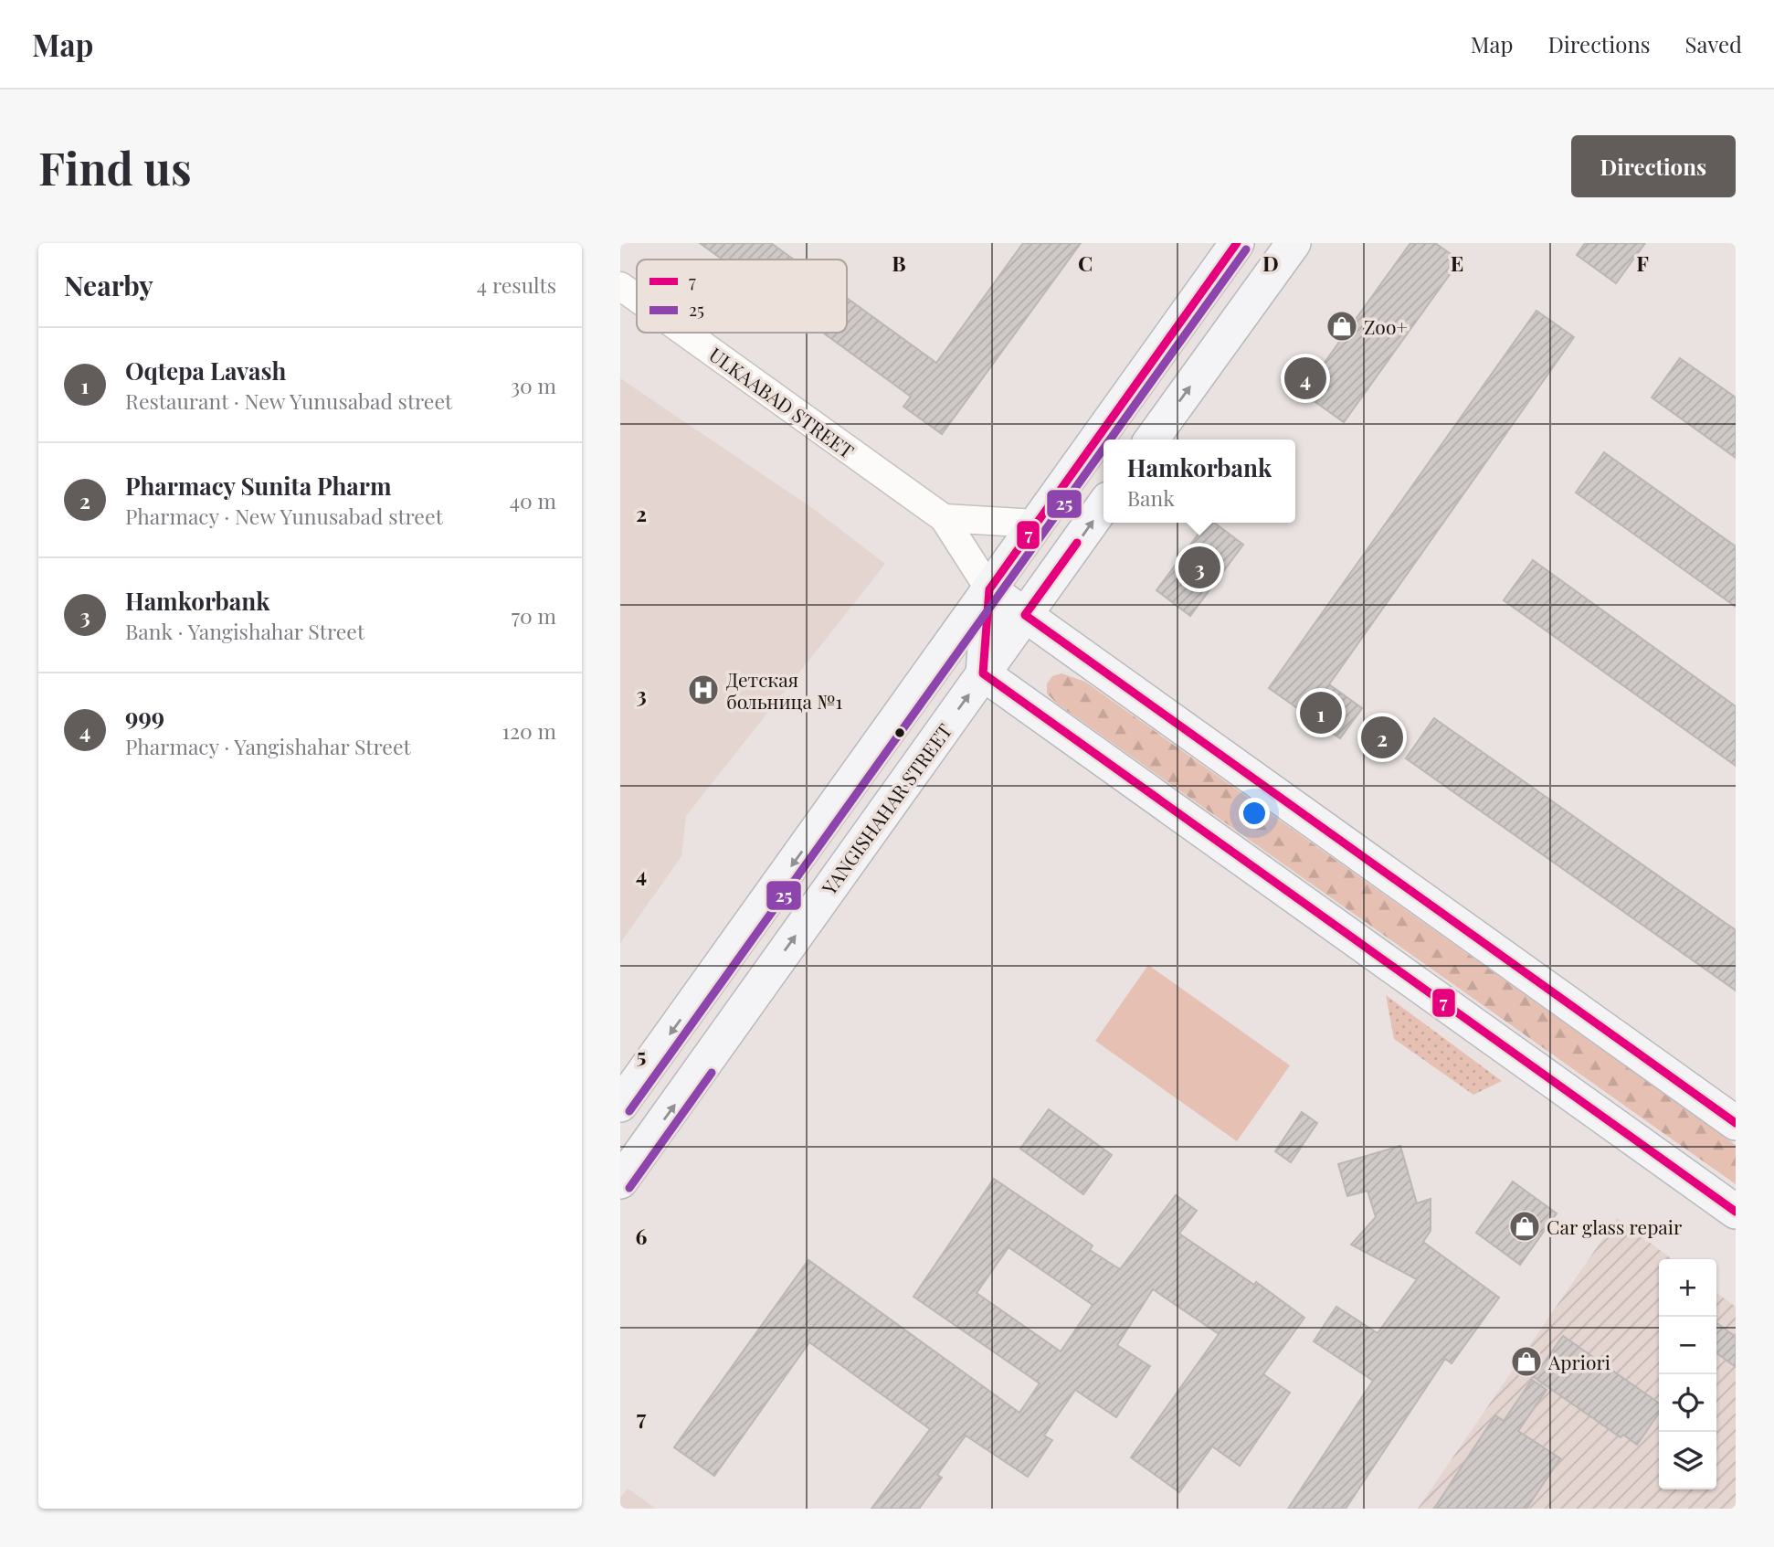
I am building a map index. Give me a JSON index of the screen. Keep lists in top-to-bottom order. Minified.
{"streets":{"main road":["YANGISHAHAR STREET"],"street":["ULKAABAD STREET"]},"places":{"shop":["Zoo+","Car glass repair","Apriori"],"hospital":["Детская больница №1"]},"lines":["transit line 7","transit line 25"],"legend":["7","25"],"page":{"header":"Map","nav":["Map","Directions","Saved"],"buttons":"Directions","title":"Find us","heading":["Nearby","4 results"],"list":[{"mark":"1","name":"Oqtepa Lavash","note":"Restaurant · New Yunusabad street","value":"30 m"},{"mark":"2","name":"Pharmacy Sunita Pharm","note":"Pharmacy · New Yunusabad street","value":"40 m"},{"mark":"3","name":"Hamkorbank","note":"Bank · Yangishahar Street","value":"70 m"},{"mark":"4","name":"999","note":"Pharmacy · Yangishahar Street","value":"120 m"}],"pins":["4","3","1","2"],"popup":["Hamkorbank","Bank"],"map_buttons":["+","−"]},"grid":{"columns":["B","C","D","E","F"],"rows":["2","3","4","5","6","7"]}}
